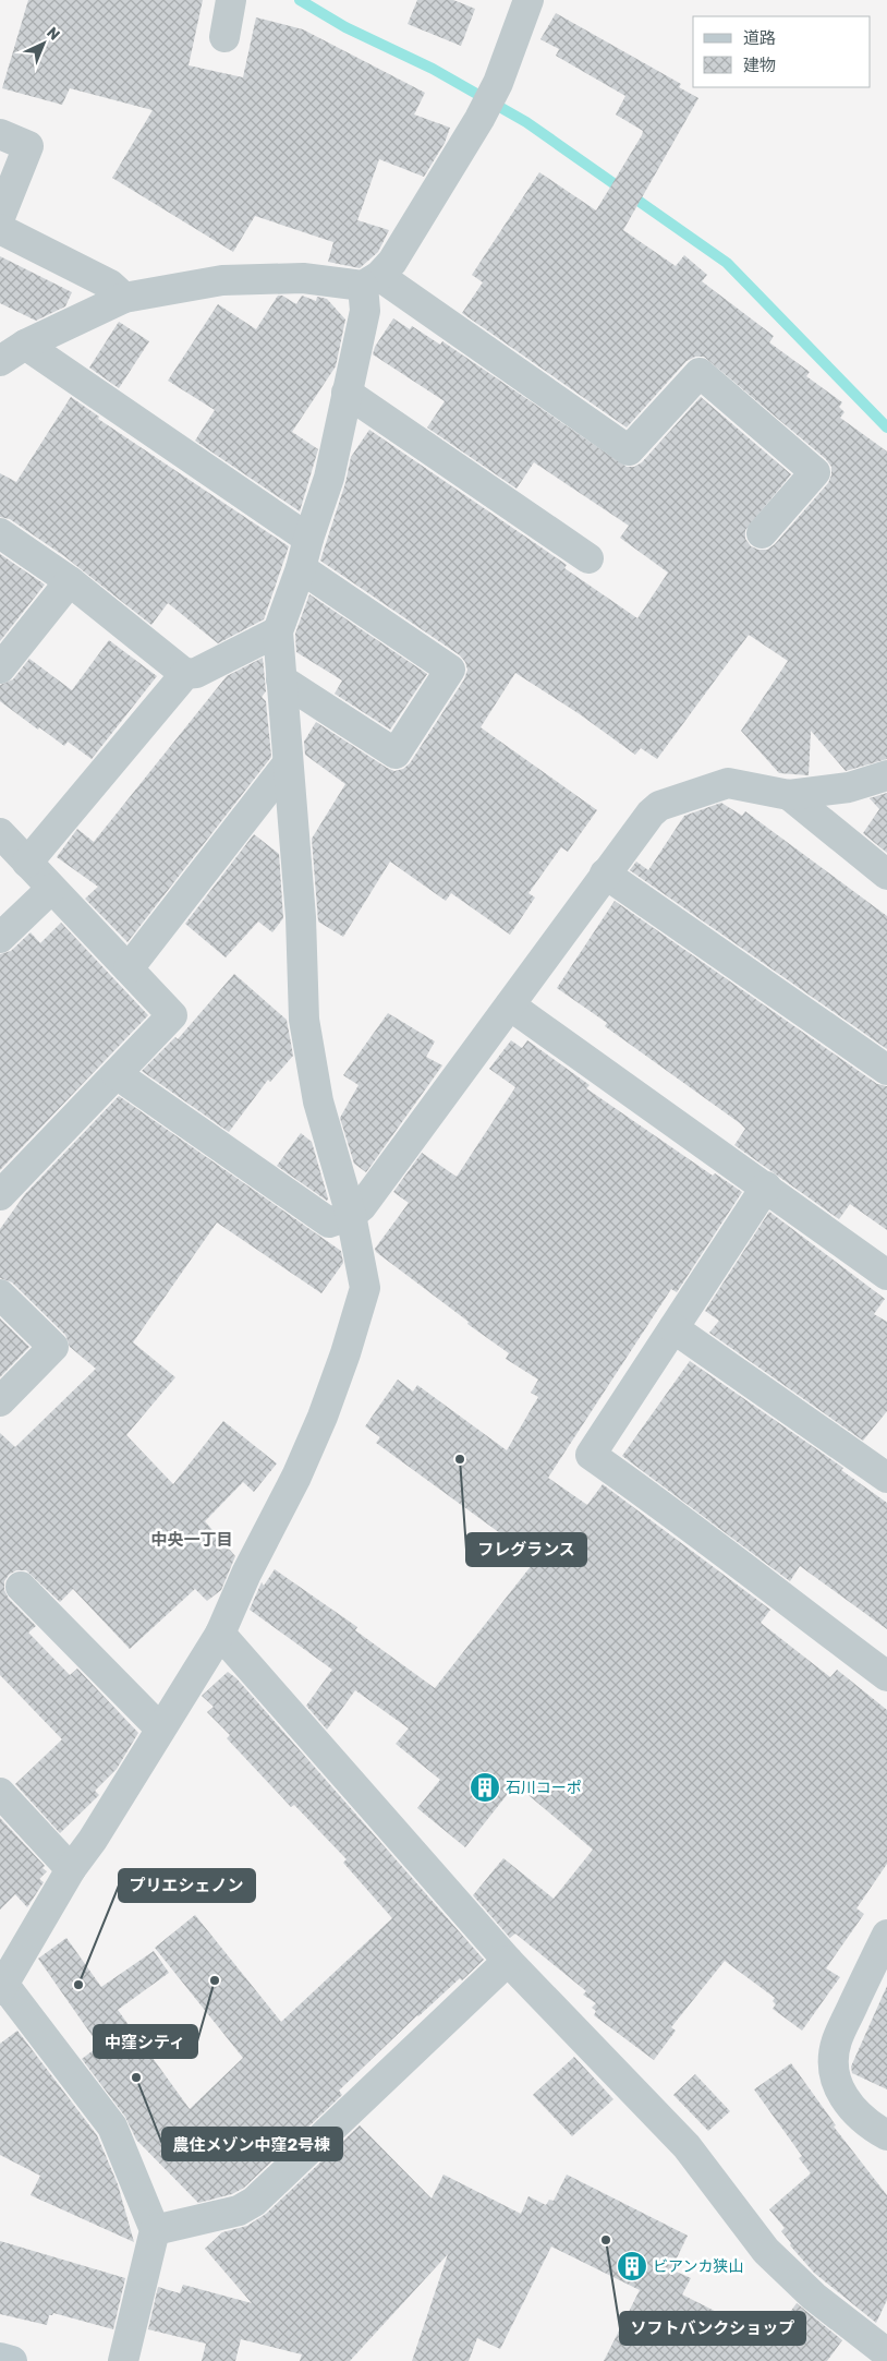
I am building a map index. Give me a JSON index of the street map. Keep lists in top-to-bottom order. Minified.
{"districts":["中央一丁目"],"places":{"other":["フレグランス","中窪シティ","プリエシェノン","農住メゾン中窪2号棟","ソフトバンクショップ"],"building":["石川コーポ","ビアンカ狭山"]},"legend":["道路","建物"],"north":"top right"}
